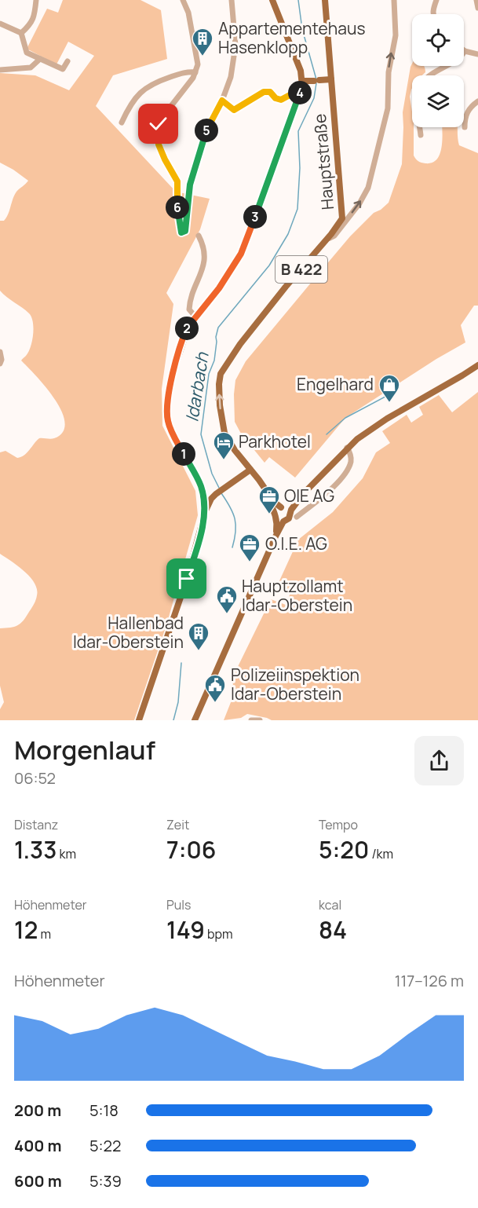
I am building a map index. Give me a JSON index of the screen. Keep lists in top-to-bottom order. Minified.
{"streets":{"main road":["Hauptstraße","B 422"]},"water":["Idarbach"],"places":{"building":["Appartementehaus Hasenklopp","Hallenbad Idar-Oberstein"],"shop":["Engelhard"],"hotel":["Parkhotel"],"office":["OIE AG","O.I.E. AG"],"public building":["Hauptzollamt Idar-Oberstein","Polizeiinspektion Idar-Oberstein"]},"page":{"pins":["4","5","6","3","2","1"],"heading":["Morgenlauf","06:52"],"stats":[["Distanz","1.33 km"],["Zeit","7:06"],["Tempo","5:20 /km"],["Höhenmeter","12 m"],["Puls","149 bpm"],["kcal","84"]],"chart":["Höhenmeter","117–126 m"],"list":[{"name":"200 m","note":"5:18"},{"name":"400 m","note":"5:22"},{"name":"600 m","note":"5:39"}]}}
